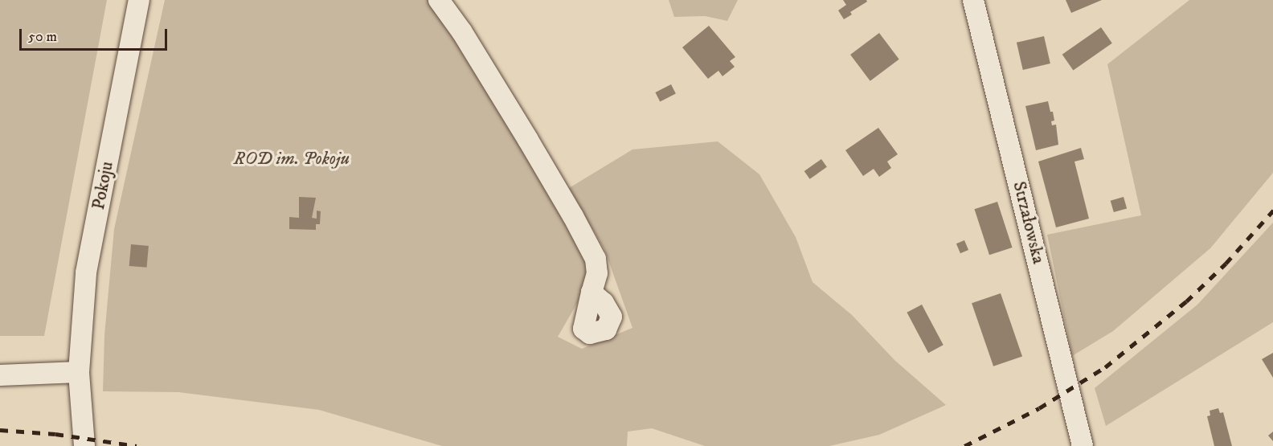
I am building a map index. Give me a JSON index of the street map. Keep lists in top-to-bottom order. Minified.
{"streets":{"street":["Pokoju","Strzałowska"]},"parks":["ROD im. Pokoju"],"scale_bar":"50 m"}
